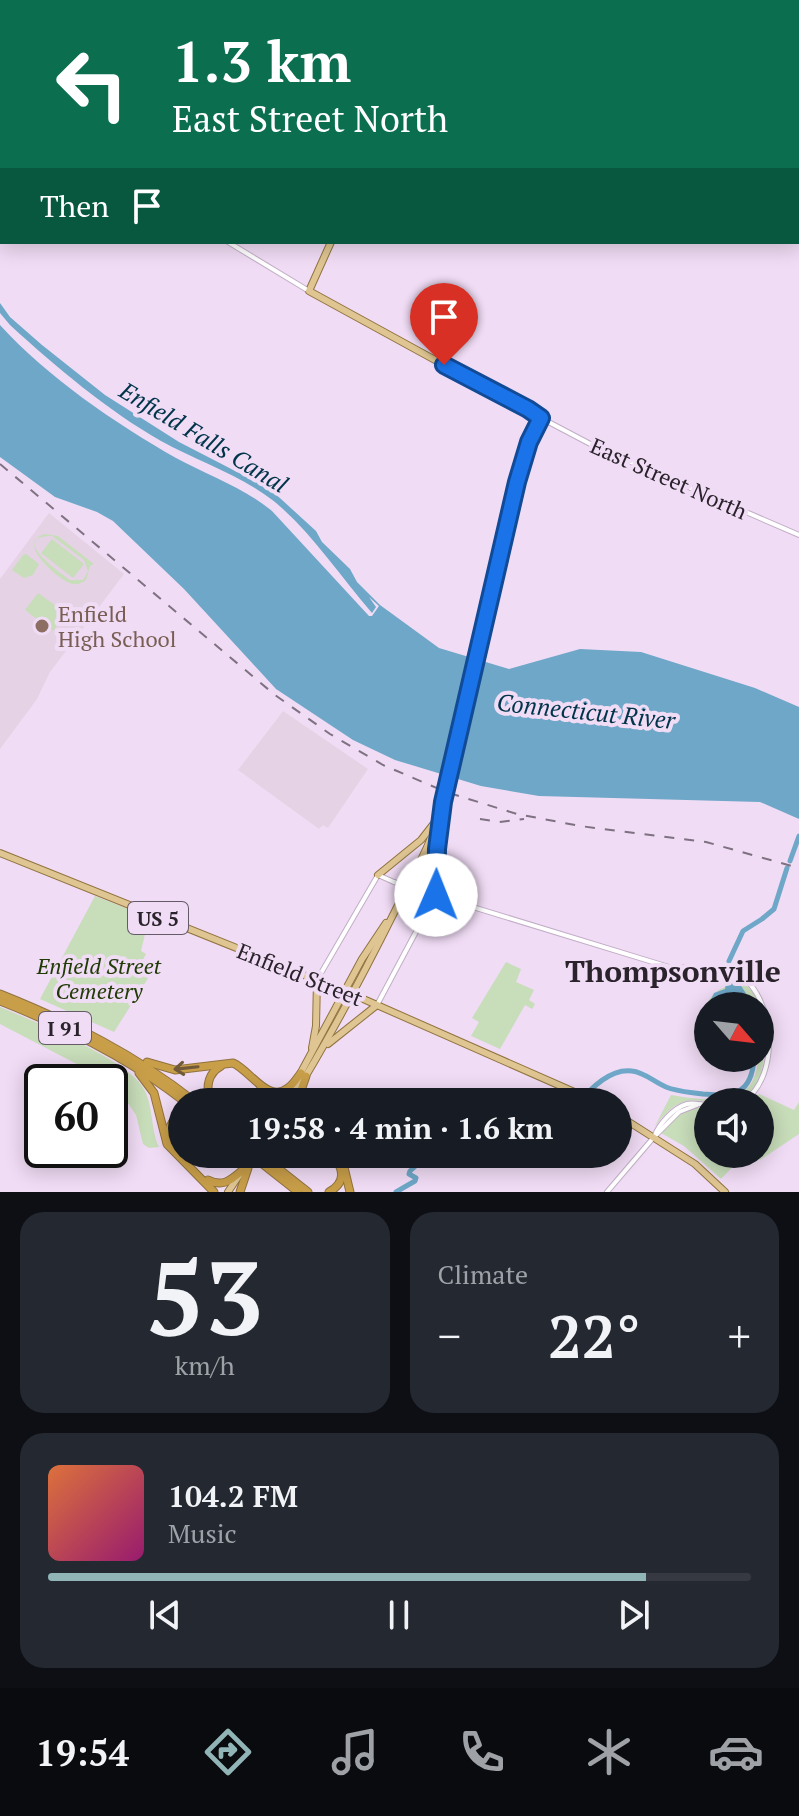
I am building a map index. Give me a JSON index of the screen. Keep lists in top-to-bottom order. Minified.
{"streets":{"highway":["I 91"],"main road":["East Street North","US 5","Enfield Street"]},"districts":["Thompsonville"],"water":["Enfield Falls Canal","Connecticut River"],"parks":["Enfield Street Cemetery"],"places":["Enfield High School"],"north":"bottom right","page":{"turn":["1.3 km","East Street North"],"then":"Then","limit":"60","trip":"19:58 · 4 min · 1.6 km","tile":[["53","km/h"],"Climate"],"heat":["−","22°","+"],"song":["104.2 FM","Music"],"tabs":"19:54"}}
